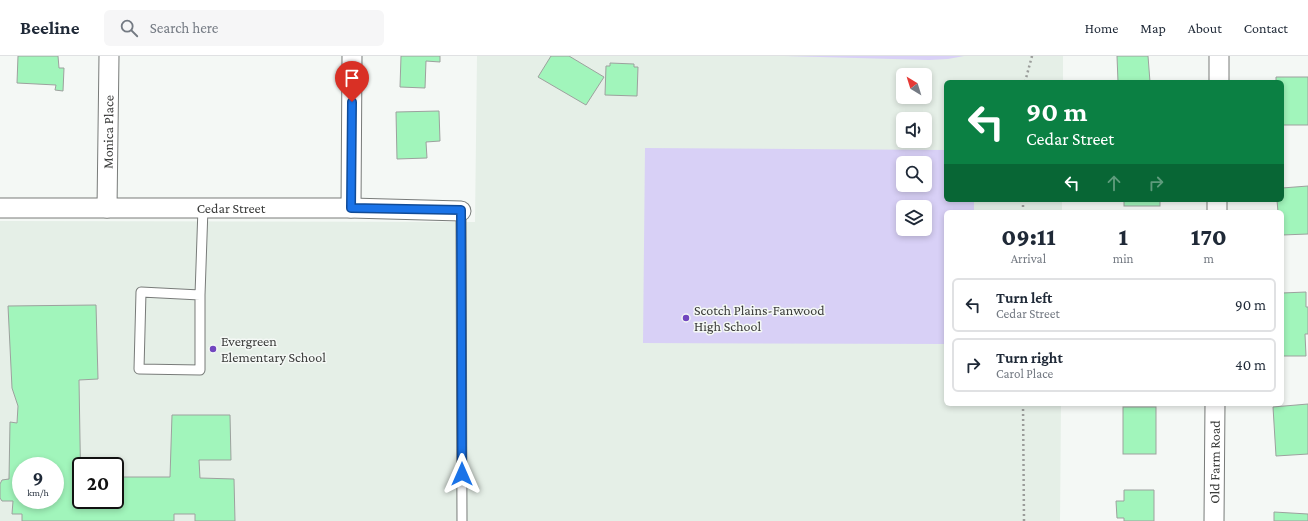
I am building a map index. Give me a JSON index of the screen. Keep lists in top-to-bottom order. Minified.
{"streets":{"street":["Monica Place","Cedar Street","Old Farm Road"]},"crossings":[["Monica Place","Cedar Street"]],"places":["Scotch Plains-Fanwood High School","Evergreen Elementary School"],"north":"top left","page":{"header":"Beeline","search":"Search here","nav":["Home","Map","About","Contact"],"turn":["90 m","Cedar Street"],"eta":["09:11","Arrival","1","min","170","m"],"list":[{"name":"Turn left","note":"Cedar Street","value":"90 m"},{"name":"Turn right","note":"Carol Place","value":"40 m"}],"speed":"9 km/h","limit":"20"}}
